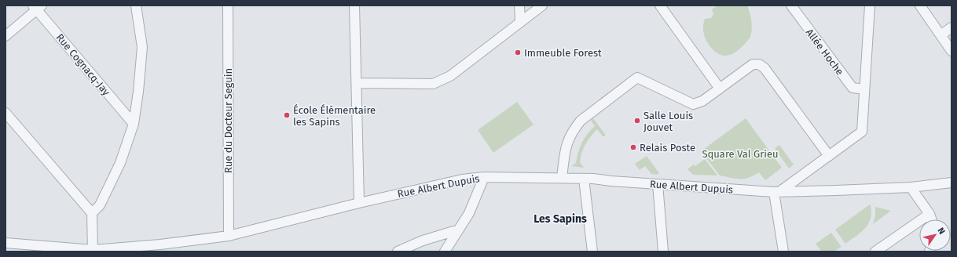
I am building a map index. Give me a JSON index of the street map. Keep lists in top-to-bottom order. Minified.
{"streets":{"street":["Allée Hoche","Rue Cognacq-Jay","Rue du Docteur Seguin","Rue Albert Dupuis"]},"crossings":[["Rue du Docteur Seguin","Rue Albert Dupuis"]],"districts":["Les Sapins"],"parks":["Square Val Grieu"],"places":["Immeuble Forest","École Élémentaire les Sapins","Salle Louis Jouvet","Relais Poste"],"north":"top right"}
